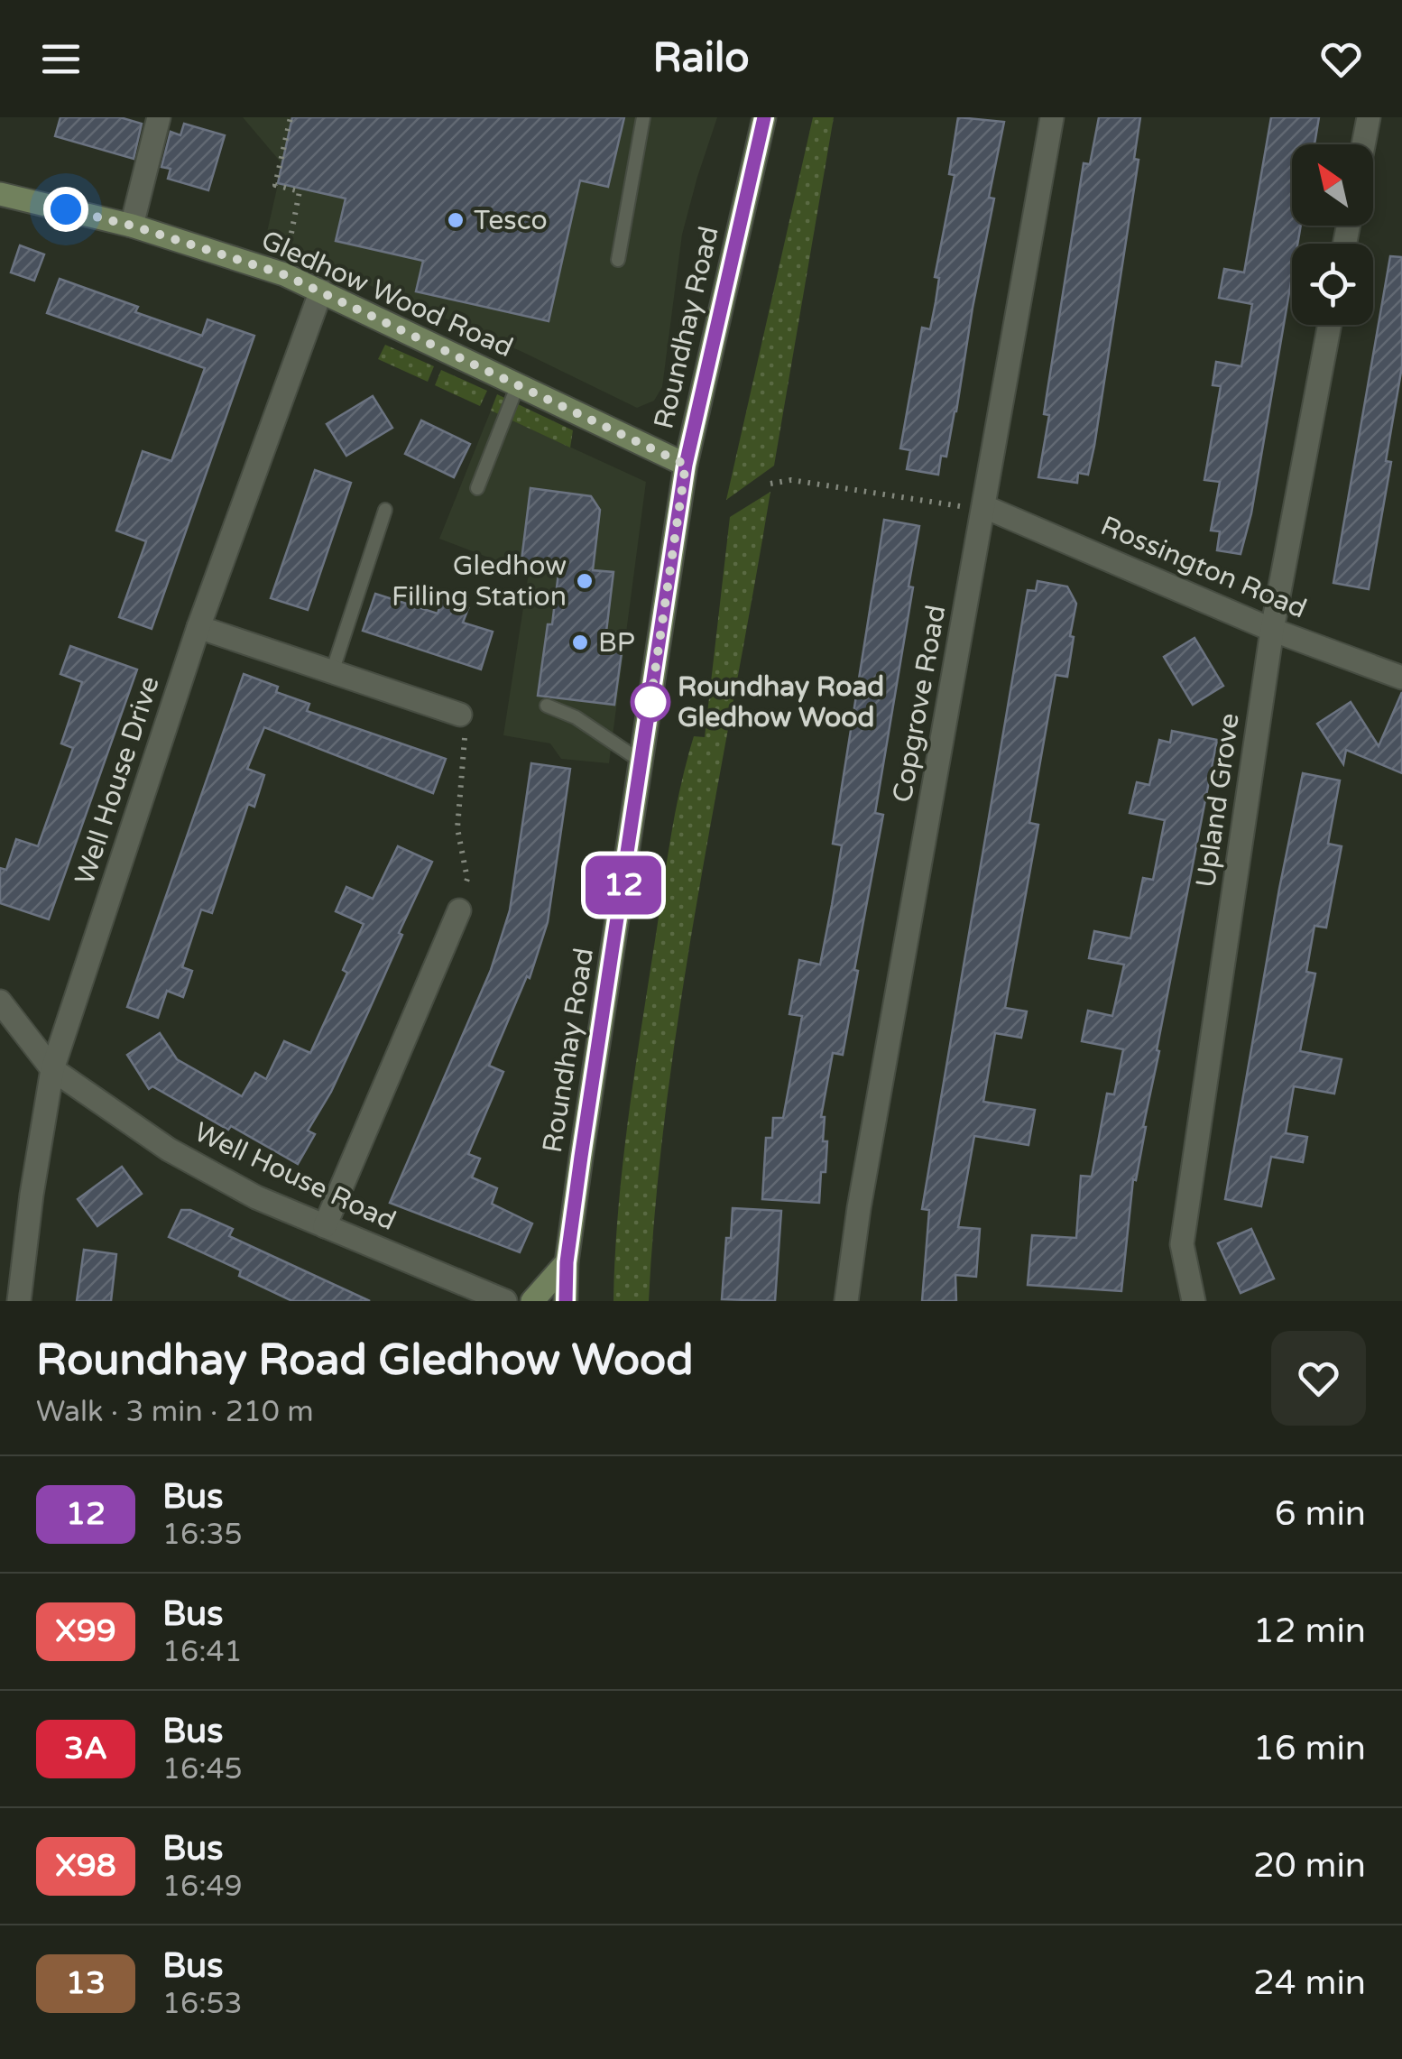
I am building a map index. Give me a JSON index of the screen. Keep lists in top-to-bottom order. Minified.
{"streets":{"street":["Gledhow Wood Road","Roundhay Road","Rossington Road","Copgrove Road","Well House Drive","Upland Grove","Well House Road"]},"crossings":[["Gledhow Wood Road","Roundhay Road"],["Gledhow Wood Road","Well House Drive"],["Rossington Road","Copgrove Road"],["Rossington Road","Upland Grove"],["Well House Drive","Well House Road"]],"places":["Tesco","Gledhow Filling Station","BP","Roundhay Road Gledhow Wood"],"lines":["bus line 12"],"north":"top left","page":{"header":"Railo","on_map":"12","heading":["Roundhay Road Gledhow Wood","Walk · 3 min · 210 m"],"list":[{"mark":"12","name":"Bus","note":"16:35","value":"6 min"},{"mark":"X99","name":"Bus","note":"16:41","value":"12 min"},{"mark":"3A","name":"Bus","note":"16:45","value":"16 min"},{"mark":"X98","name":"Bus","note":"16:49","value":"20 min"},{"mark":"13","name":"Bus","note":"16:53","value":"24 min"}]}}
